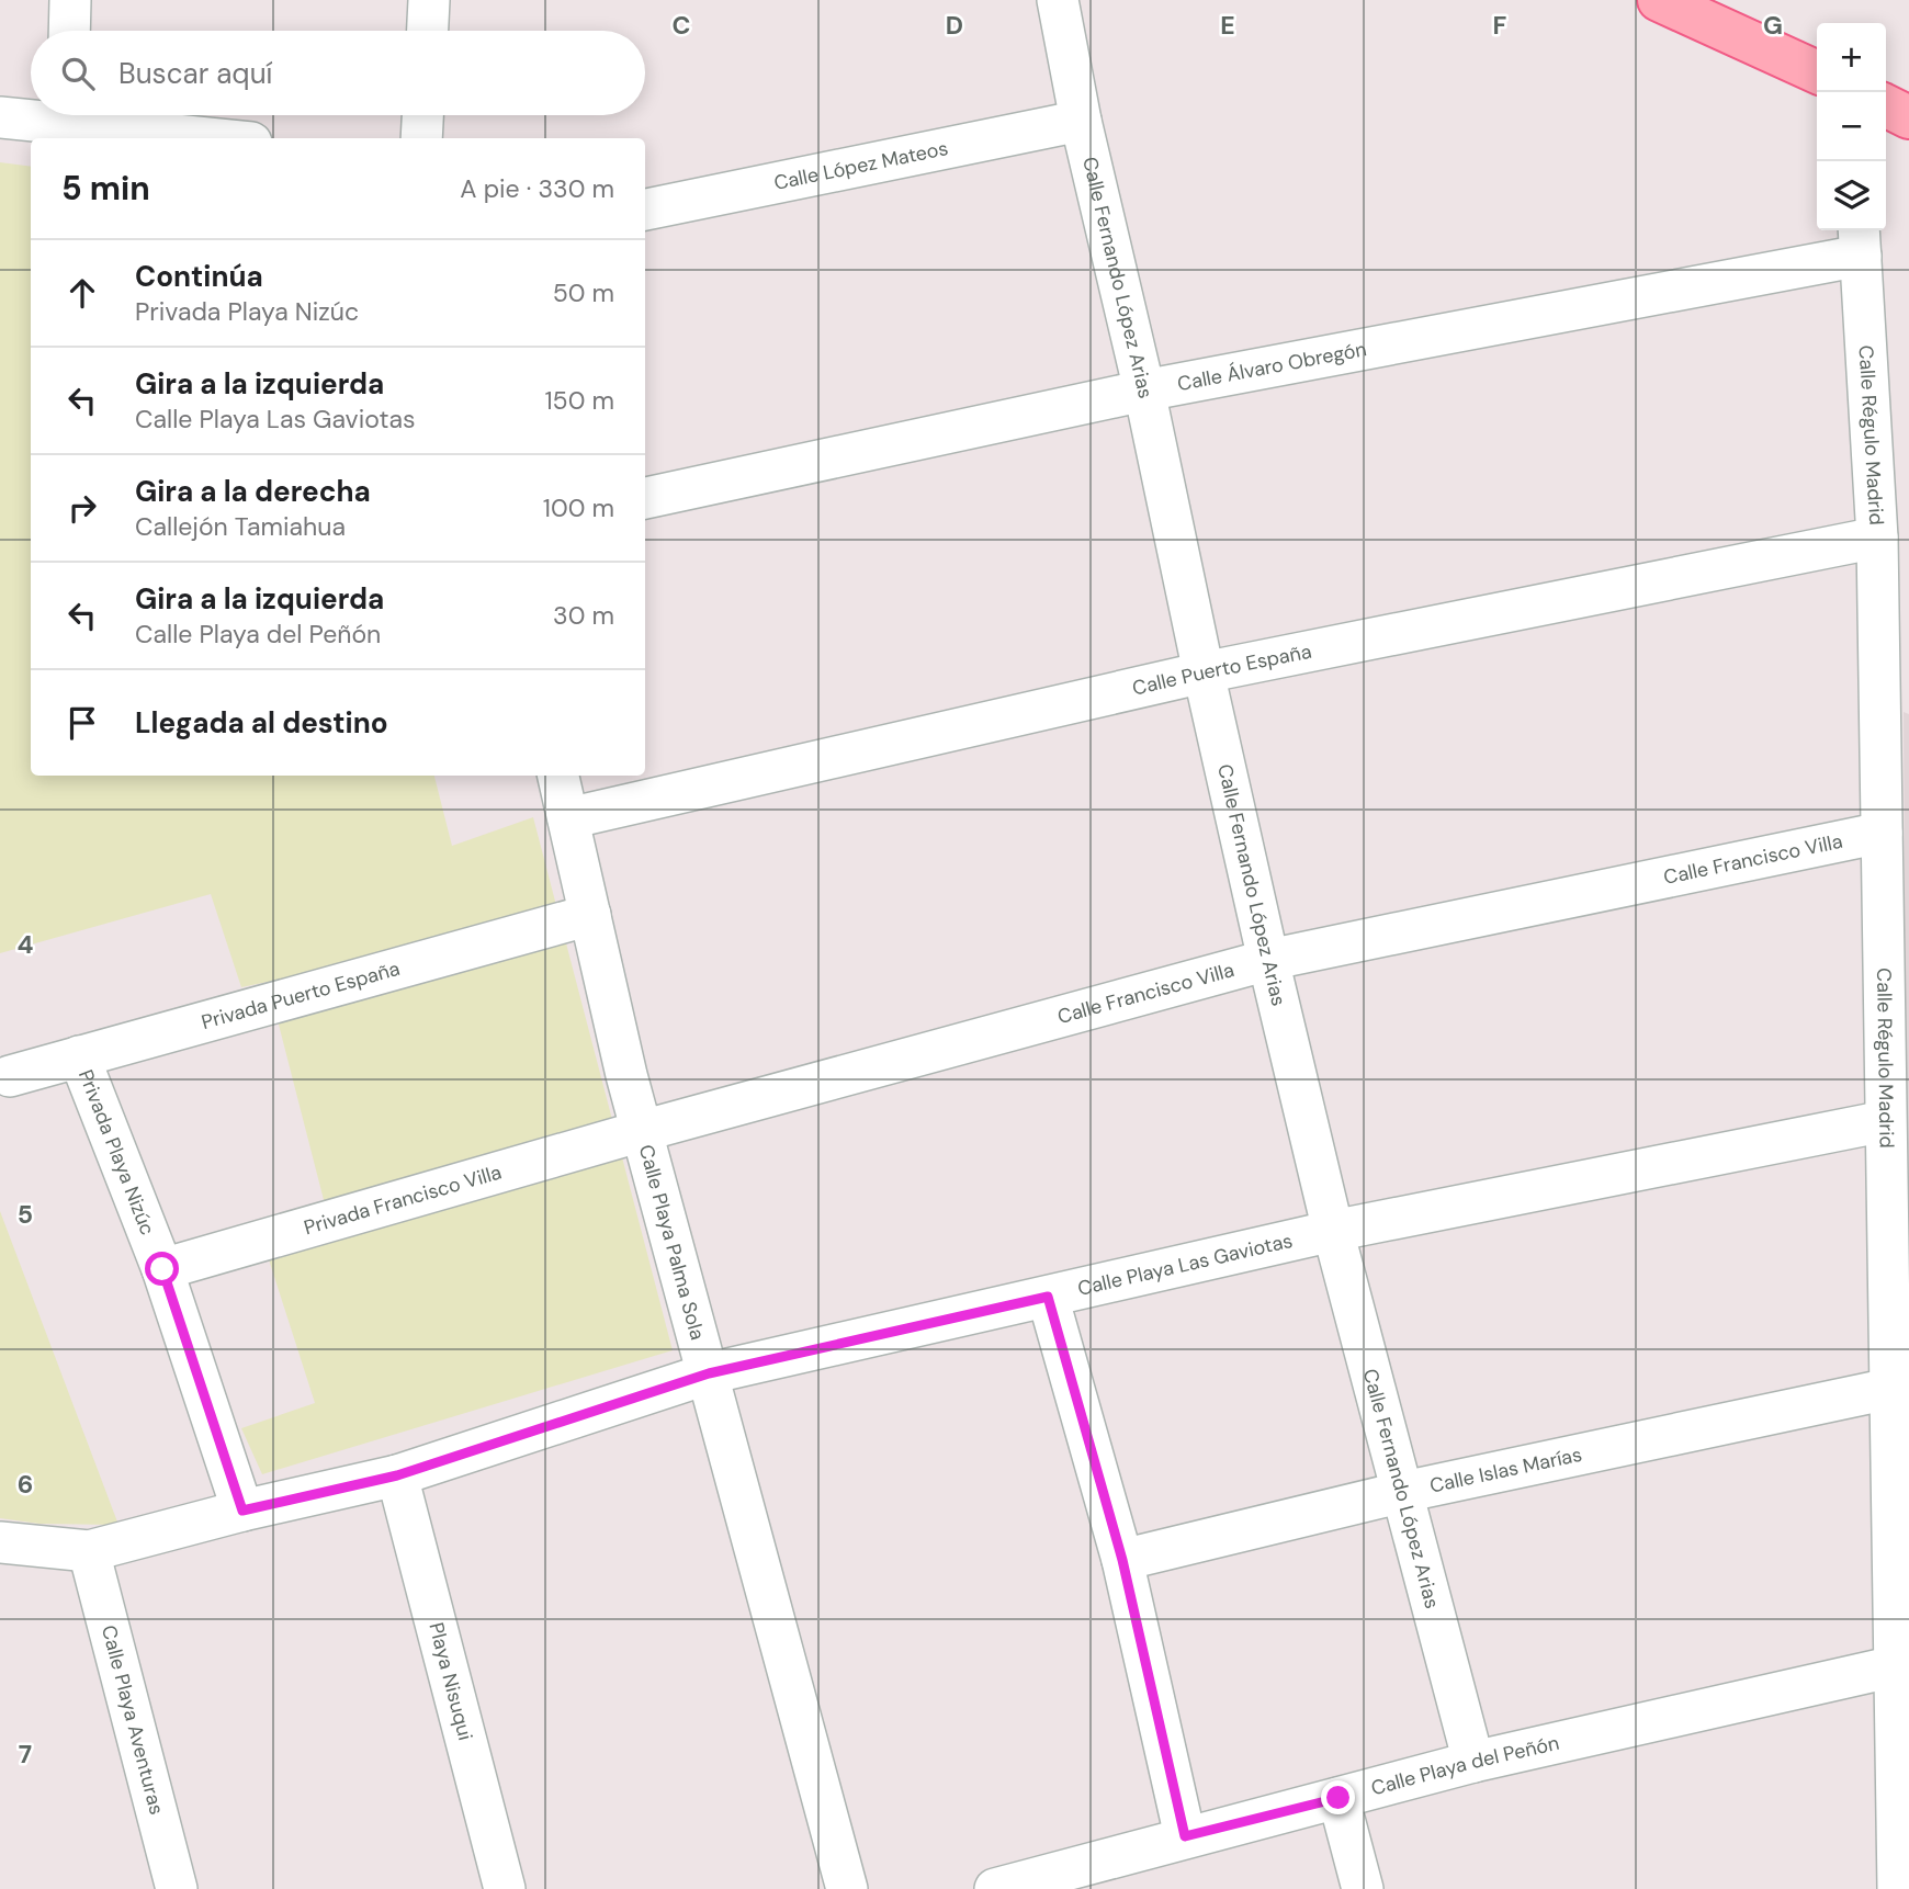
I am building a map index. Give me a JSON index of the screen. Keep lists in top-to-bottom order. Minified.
{"streets":{"street":["Calle López Mateos","Calle Fernando López Arias","Calle Álvaro Obregón","Calle Régulo Madrid","Calle Puerto España","Calle Francisco Villa","Privada Puerto España","Privada Playa Nizúc","Privada Francisco Villa","Calle Playa Palma Sola","Calle Playa Las Gaviotas","Calle Islas Marías","Playa Nisuqui","Calle Playa Aventuras","Calle Playa del Peñón"]},"crossings":[["Calle López Mateos","Calle Fernando López Arias"],["Calle Fernando López Arias","Calle Álvaro Obregón"],["Calle Fernando López Arias","Calle Puerto España"],["Calle Fernando López Arias","Calle Francisco Villa"],["Calle Fernando López Arias","Calle Playa Las Gaviotas"],["Calle Fernando López Arias","Calle Islas Marías"],["Calle Fernando López Arias","Calle Playa del Peñón"],["Calle Álvaro Obregón","Calle Régulo Madrid"],["Calle Régulo Madrid","Calle Puerto España"],["Calle Régulo Madrid","Calle Francisco Villa"],["Calle Régulo Madrid","Calle Playa Las Gaviotas"],["Calle Régulo Madrid","Calle Islas Marías"],["Calle Régulo Madrid","Calle Playa del Peñón"],["Calle Puerto España","Calle Playa Palma Sola"],["Calle Francisco Villa","Privada Francisco Villa"],["Calle Francisco Villa","Calle Playa Palma Sola"],["Privada Puerto España","Privada Playa Nizúc"],["Privada Puerto España","Calle Playa Palma Sola"],["Privada Playa Nizúc","Privada Francisco Villa"],["Privada Playa Nizúc","Calle Playa Las Gaviotas"],["Privada Francisco Villa","Calle Playa Palma Sola"],["Calle Playa Palma Sola","Calle Playa Las Gaviotas"],["Calle Playa Las Gaviotas","Playa Nisuqui"],["Calle Playa Las Gaviotas","Calle Playa Aventuras"]],"page":{"map_buttons":["+","−"],"search":"Buscar aquí","heading":["5 min","A pie · 330 m"],"list":[["Continúa","Privada Playa Nizúc","50 m"],["Gira a la izquierda","Calle Playa Las Gaviotas","150 m"],["Gira a la derecha","Callejón Tamiahua","100 m"],["Gira a la izquierda","Calle Playa del Peñón","30 m"],"Llegada al destino"]},"grid":{"columns":["C","D","E","F","G"],"rows":["4","5","6","7"]}}
